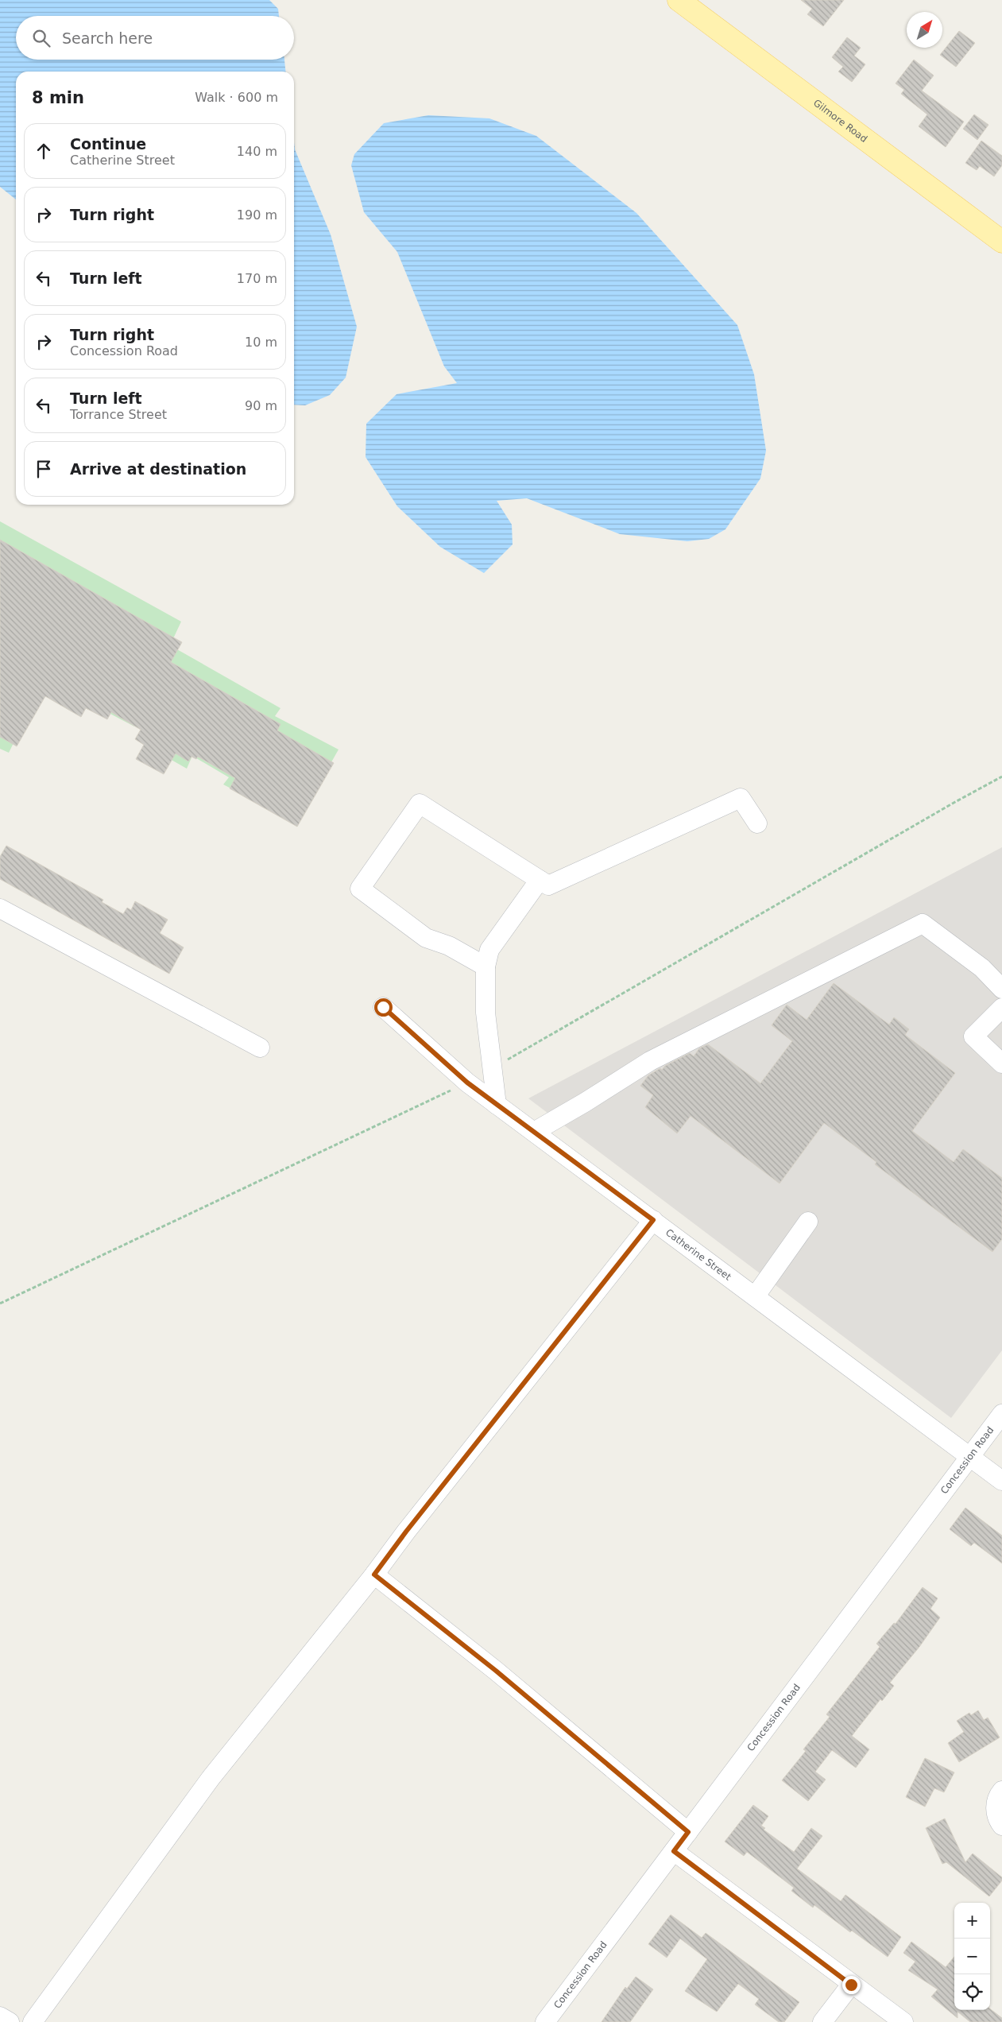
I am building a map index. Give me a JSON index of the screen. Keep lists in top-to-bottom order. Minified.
{"streets":{"main road":["Gilmore Road"],"street":["Catherine Street","Concession Road"]},"crossings":[["Catherine Street","Concession Road"]],"north":"top right","page":{"search":"Search here","heading":["8 min","Walk · 600 m"],"list":[["Continue","Catherine Street","140 m"],["Turn right","190 m"],["Turn left","170 m"],["Turn right","Concession Road","10 m"],["Turn left","Torrance Street","90 m"],"Arrive at destination"],"map_buttons":["+","−"]}}
